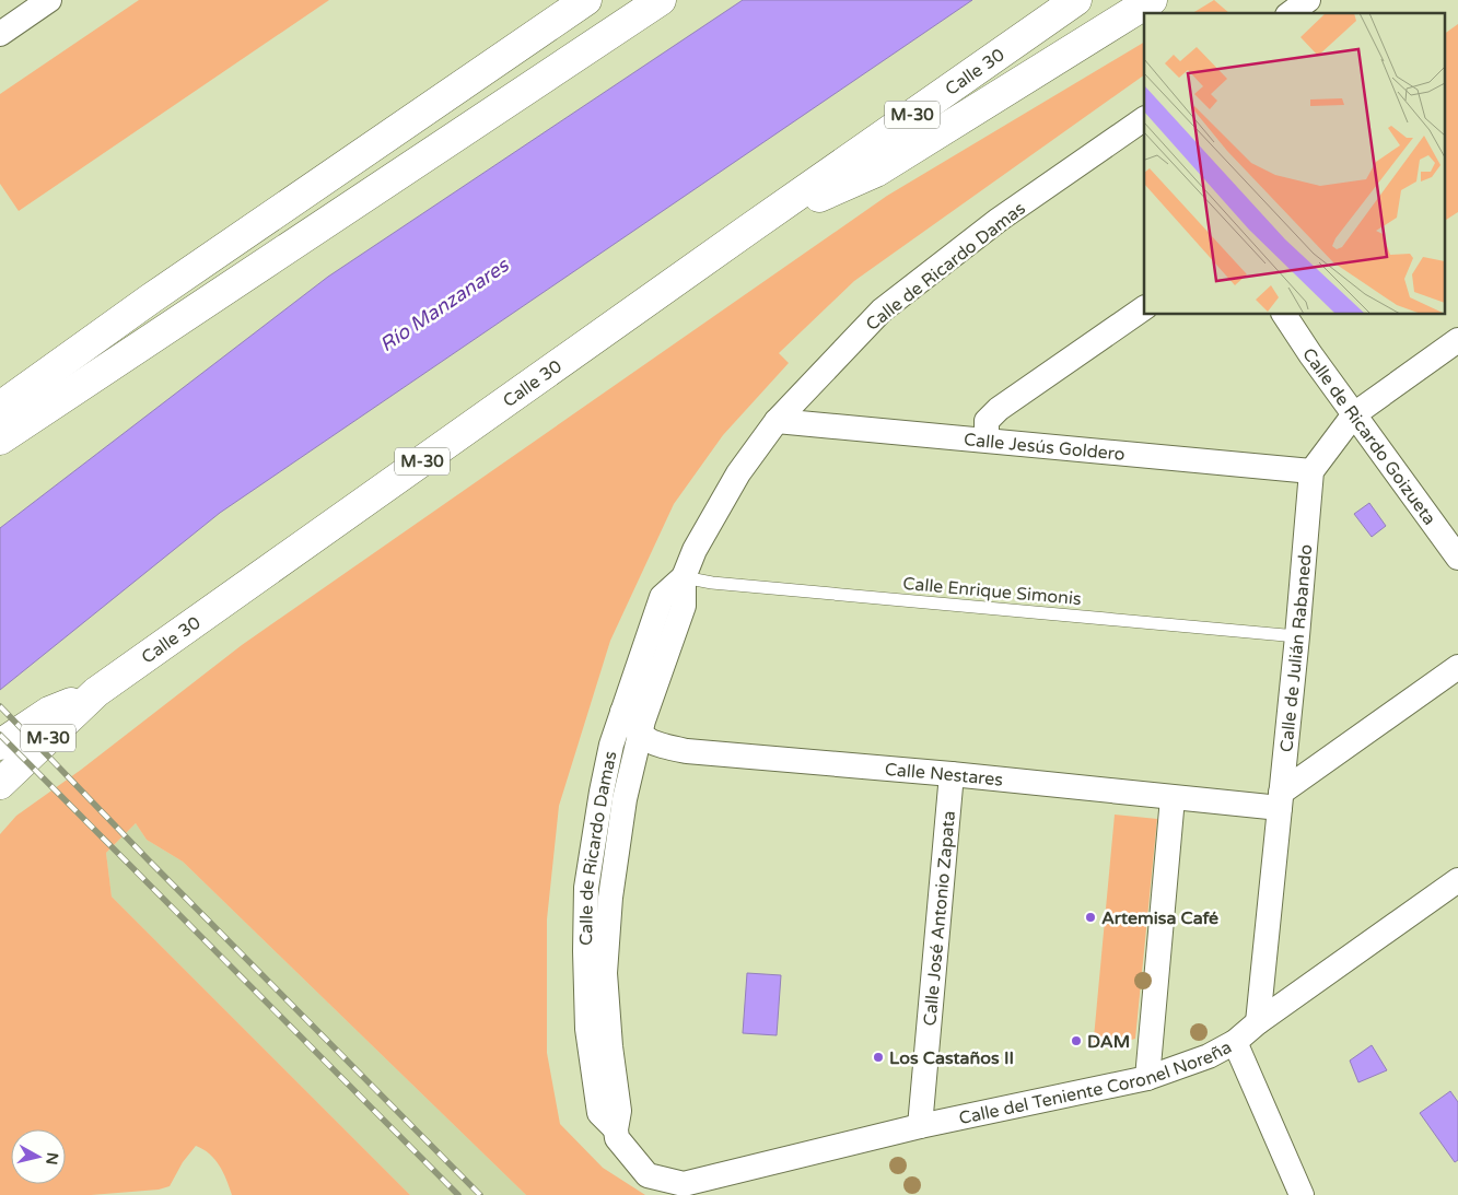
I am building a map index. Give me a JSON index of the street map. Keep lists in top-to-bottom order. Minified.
{"streets":{"highway":["Calle 30","M-30"],"street":["Calle de Ricardo Damas","Calle de Ricardo Goizueta","Calle Jesús Goldero","Calle de Julián Rabanedo","Calle Nestares","Calle José Antonio Zapata","Calle del Teniente Coronel Noreña"],"lane":["Calle Enrique Simonis"]},"crossings":[["Calle de Ricardo Damas","Calle Jesús Goldero"],["Calle de Ricardo Damas","Calle Enrique Simonis"],["Calle de Ricardo Damas","Calle Nestares"],["Calle de Ricardo Damas","Calle del Teniente Coronel Noreña"],["Calle Jesús Goldero","Calle de Julián Rabanedo"],["Calle Enrique Simonis","Calle de Julián Rabanedo"],["Calle de Julián Rabanedo","Calle Nestares"],["Calle de Julián Rabanedo","Calle del Teniente Coronel Noreña"],["Calle Nestares","Calle José Antonio Zapata"],["Calle José Antonio Zapata","Calle del Teniente Coronel Noreña"]],"water":["Río Manzanares"],"places":["Artemisa Café","DAM","Los Castaños II"],"north":"right"}
